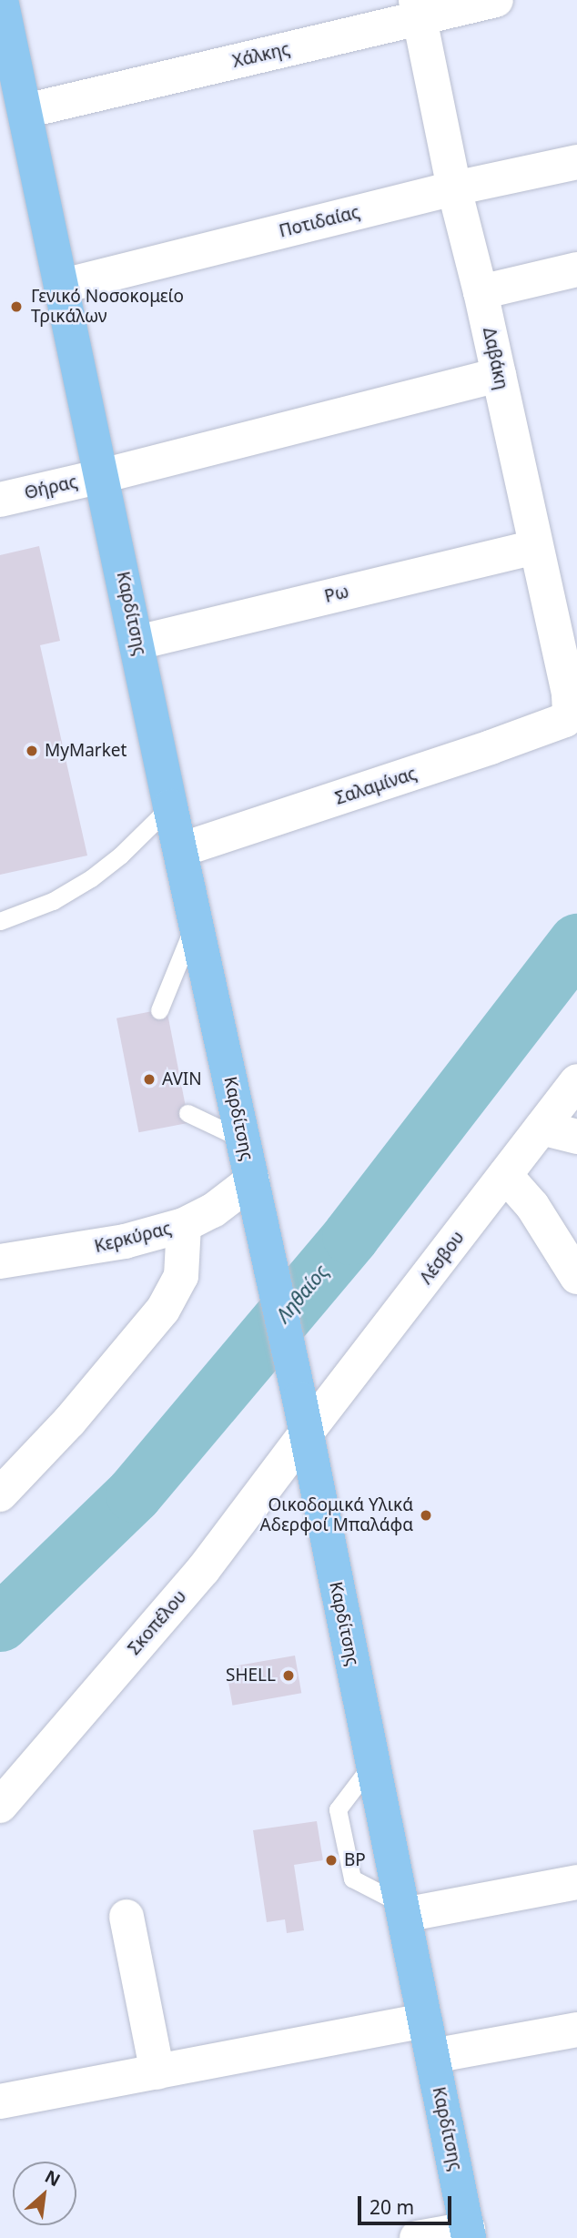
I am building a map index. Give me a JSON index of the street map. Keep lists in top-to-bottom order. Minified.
{"streets":{"main road":["Καρδίτσης"],"street":["Χάλκης","Ποτιδαίας","Δαβάκη","Θήρας","Ρω","Σαλαμίνας","Κερκύρας","Λέσβου","Σκοπέλου"]},"crossings":[["Χάλκης","Δαβάκη"],["Χάλκης","Καρδίτσης"],["Ποτιδαίας","Δαβάκη"],["Ποτιδαίας","Καρδίτσης"],["Δαβάκη","Θήρας"],["Δαβάκη","Ρω"],["Δαβάκη","Σαλαμίνας"],["Θήρας","Καρδίτσης"],["Ρω","Καρδίτσης"],["Καρδίτσης","Σαλαμίνας"],["Καρδίτσης","Κερκύρας"],["Καρδίτσης","Λέσβου"],["Καρδίτσης","Σκοπέλου"],["Λέσβου","Σκοπέλου"]],"water":["Ληθαίος"],"places":["Γενικό Νοσοκομείο Τρικάλων","MyMarket","AVIN","Οικοδομικά Υλικά Αδερφοί Μπαλάφα","SHELL","BP"],"scale_bar":"20 m","north":"top right"}
